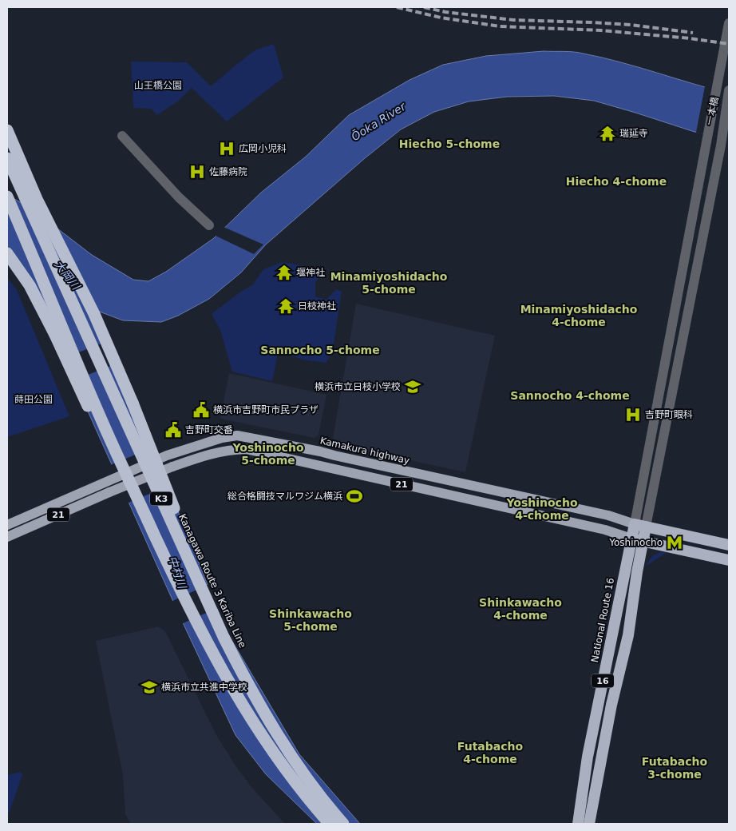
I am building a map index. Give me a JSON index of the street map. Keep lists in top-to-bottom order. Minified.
{"streets":{"highway":["K3","Kanagawa Route 3 Kariba Line","National Route 16","16"],"main road":["Kamakura highway","21"],"street":["一本橋"]},"crossings":[["一本橋","Kamakura highway"],["一本橋","National Route 16"],["一本橋","16"],["Kamakura highway","National Route 16"],["21","National Route 16"]],"districts":["Hiecho 5-chome","Hiecho 4-chome","Minamiyoshidacho 5-chome","Minamiyoshidacho 4-chome","Sannocho 5-chome","Sannocho 4-chome","Yoshinocho 5-chome","Yoshinocho 4-chome","Shinkawacho 4-chome","Shinkawacho 5-chome","Futabacho 4-chome","Futabacho 3-chome"],"water":["Ōoka River","大岡川","中村川"],"parks":["山王橋公園","蒔田公園"],"places":{"temple":["瑞延寺","堰神社","日枝神社"],"hospital":["広岡小児科","佐藤病院","吉野町眼科"],"school or university":["横浜市立日枝小学校","横浜市立共進中学校"],"public building":["横浜市吉野町市民プラザ","吉野町交番"],"sports":["総合格闘技マルワジム横浜"],"metro station":["Yoshinocho"]}}
